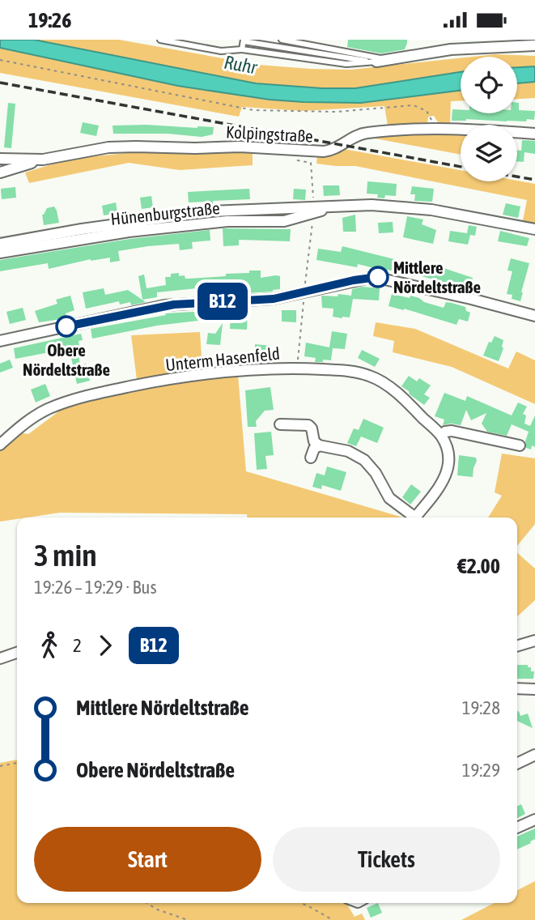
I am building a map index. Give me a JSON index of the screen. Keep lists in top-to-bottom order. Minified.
{"streets":{"street":["Kolpingstraße","Hünenburgstraße","Unterm Hasenfeld"]},"water":["Ruhr"],"places":["Mittlere Nördeltstraße","Obere Nördeltstraße"],"lines":["bus line B12"],"page":{"status":"19:26","on_map":"B12","heading":["3 min","19:26 – 19:29 · Bus","€2.00"],"legs":["2","B12"],"list":[{"name":"Mittlere Nördeltstraße","value":"19:28"},{"name":"Obere Nördeltstraße","value":"19:29"}],"buttons":["Start","Tickets"]}}
